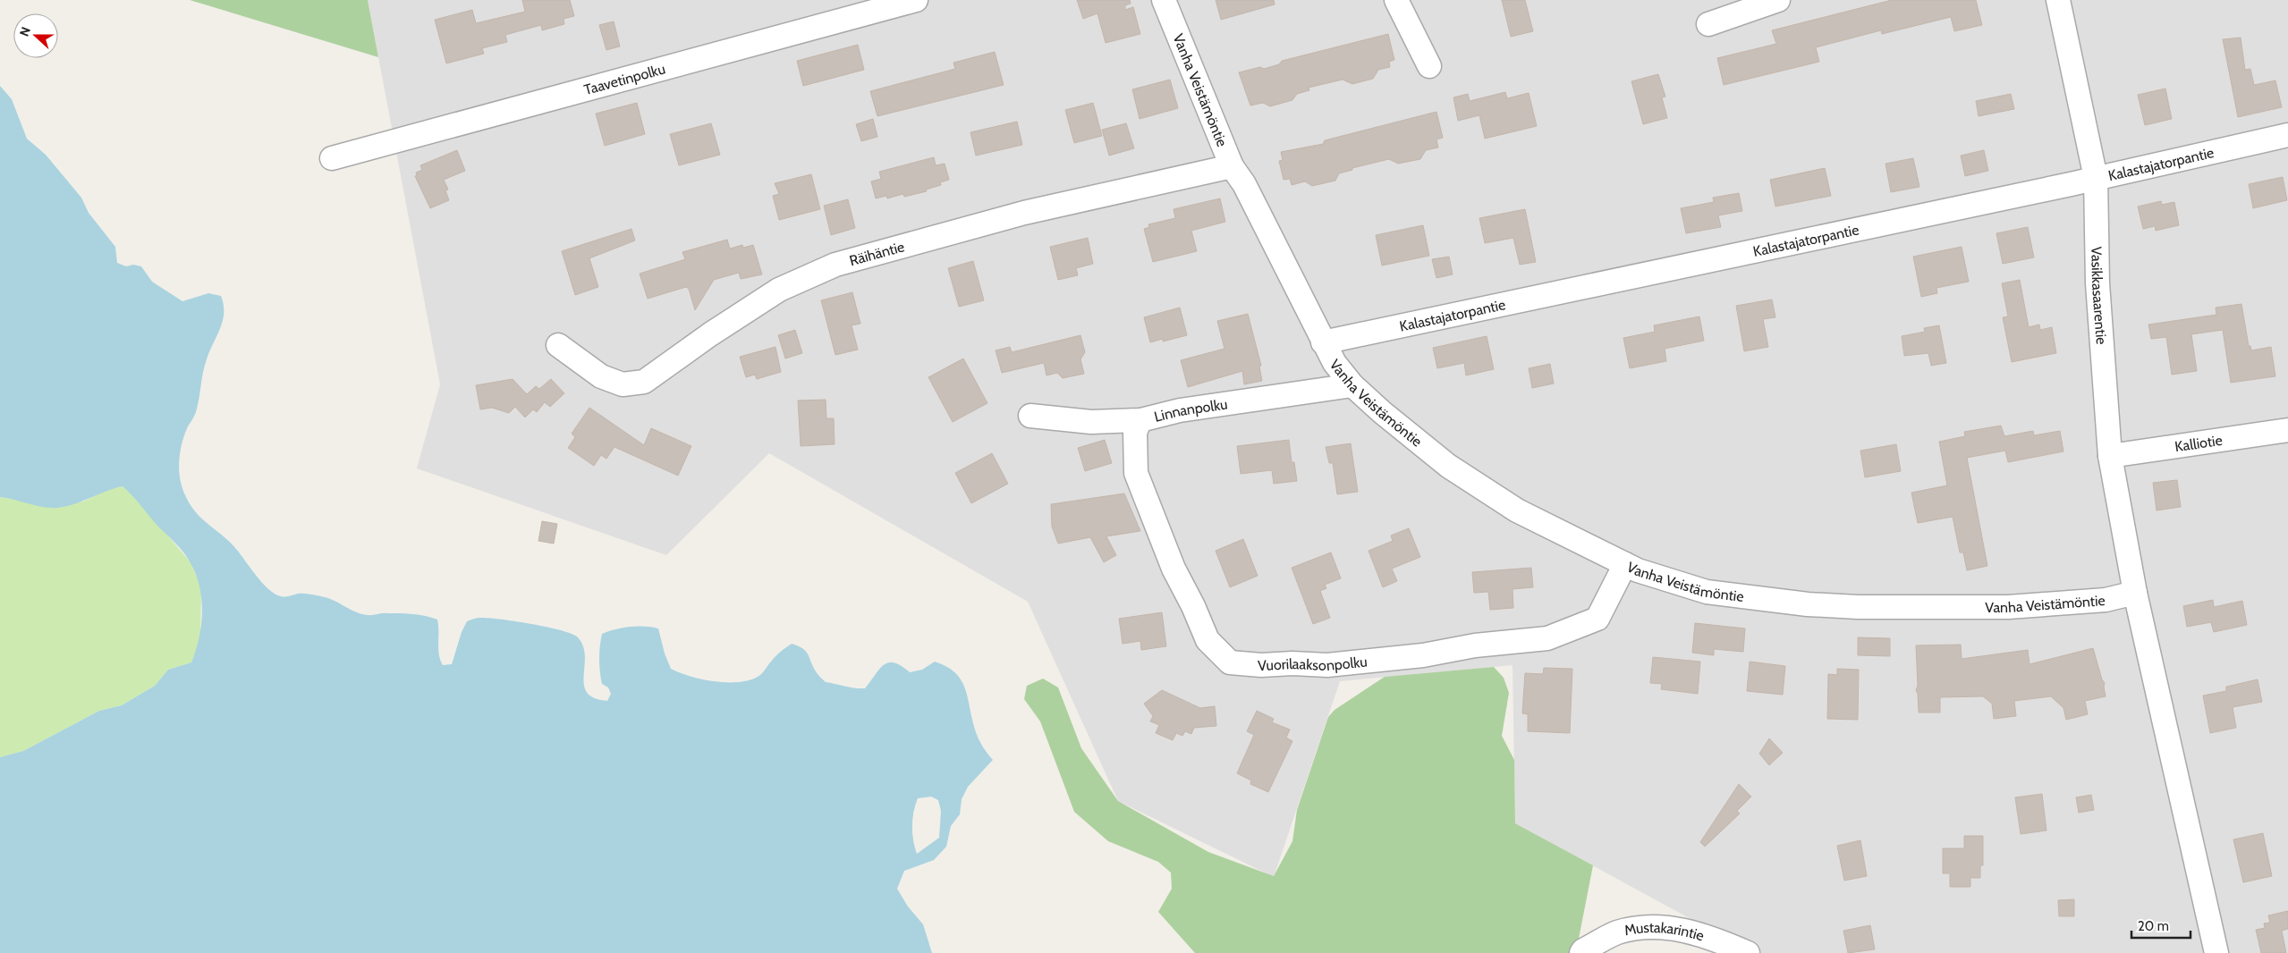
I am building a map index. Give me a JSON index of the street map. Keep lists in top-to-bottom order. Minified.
{"streets":{"street":["Taavetinpolku","Vanha Veistämöntie","Kalastajatorpantie","Räihäntie","Vasikkasaarentie","Linnanpolku","Kalliotie","Vuorilaaksonpolku","Mustakarintie"]},"crossings":[["Vanha Veistämöntie","Kalastajatorpantie"],["Vanha Veistämöntie","Räihäntie"],["Vanha Veistämöntie","Vasikkasaarentie"],["Vanha Veistämöntie","Linnanpolku"],["Vanha Veistämöntie","Vuorilaaksonpolku"],["Kalastajatorpantie","Vasikkasaarentie"],["Vasikkasaarentie","Kalliotie"],["Linnanpolku","Vuorilaaksonpolku"]],"scale_bar":"20 m","north":"left"}
